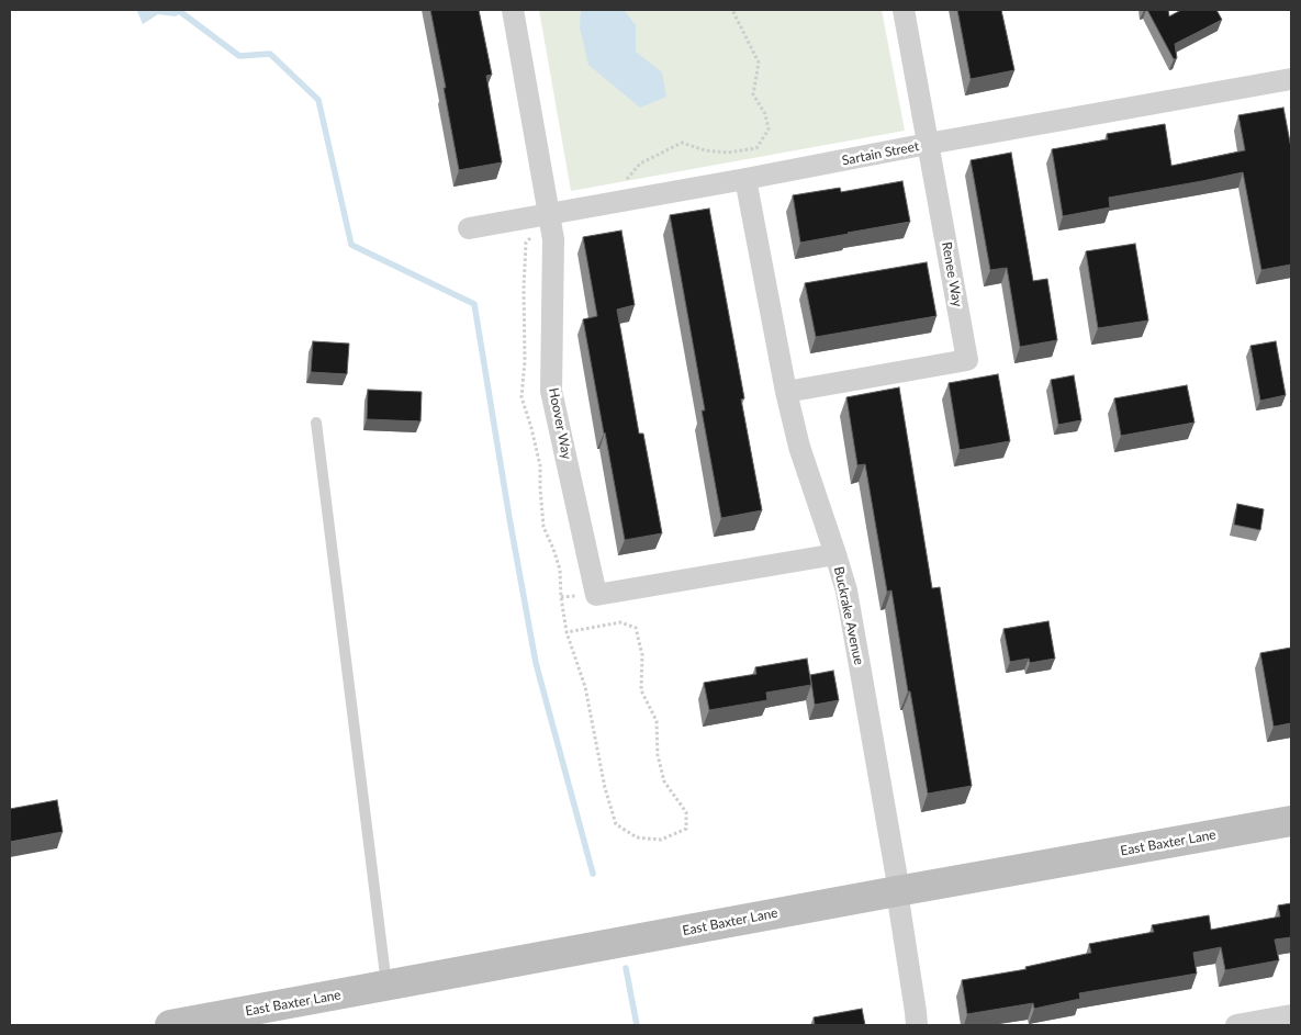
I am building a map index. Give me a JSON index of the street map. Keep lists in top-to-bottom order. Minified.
{"streets":{"main road":["East Baxter Lane"],"street":["Sartain Street","Renee Way","Hoover Way","Buckrake Avenue"]},"crossings":[["Sartain Street","Renee Way"],["Sartain Street","Hoover Way"],["Sartain Street","Buckrake Avenue"],["Renee Way","Buckrake Avenue"],["Hoover Way","Buckrake Avenue"],["Buckrake Avenue","East Baxter Lane"]]}
